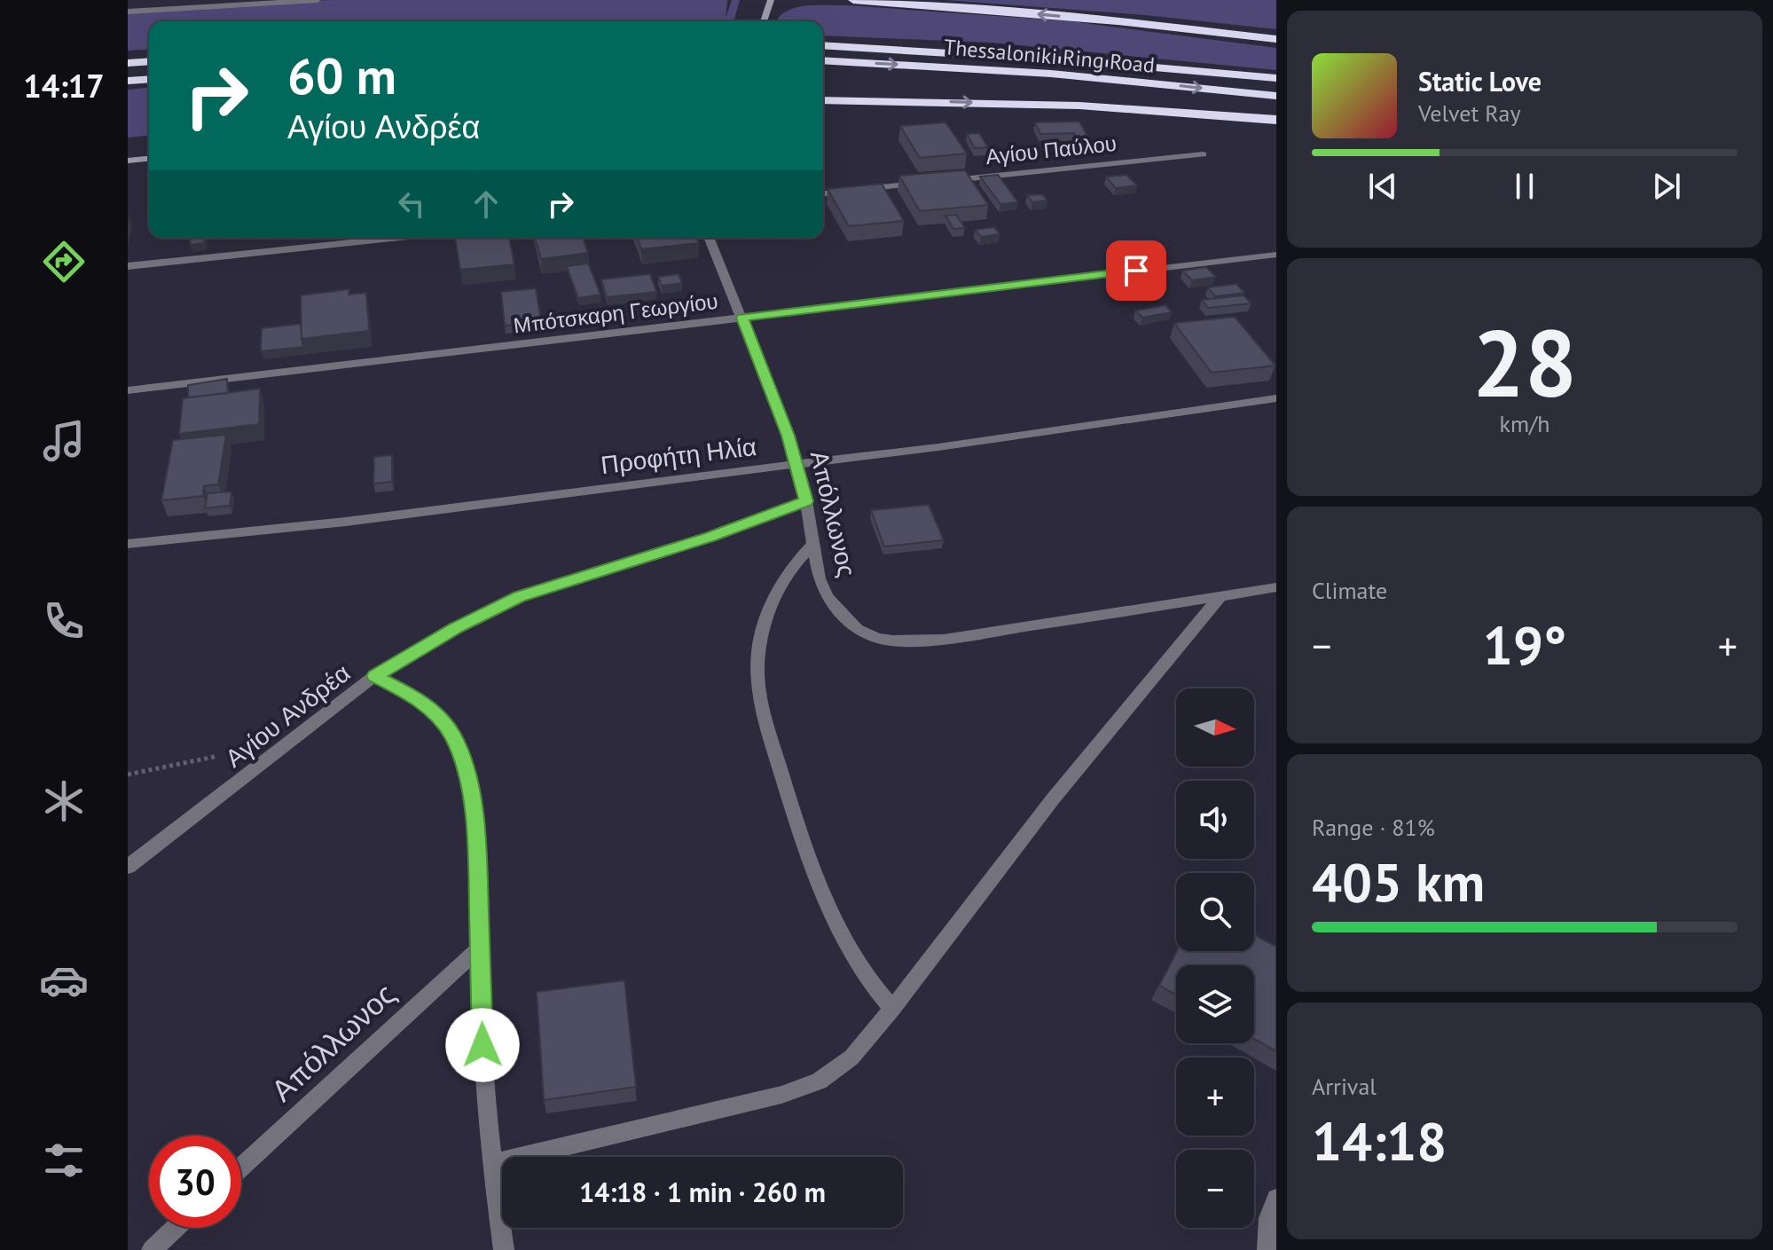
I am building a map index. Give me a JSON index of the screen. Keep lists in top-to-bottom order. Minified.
{"streets":{"highway":["Thessaloniki Ring Road"],"street":["Αγίου Παύλου","Μπότσκαρη Γεωργίου","Προφήτη Ηλία","Απόλλωνος","Αγίου Ανδρέα"]},"crossings":[["Μπότσκαρη Γεωργίου","Απόλλωνος"],["Προφήτη Ηλία","Απόλλωνος"],["Απόλλωνος","Αγίου Ανδρέα"]],"north":"right","page":{"tabs":"14:17","turn":["60 m","Αγίου Ανδρέα"],"song":["Static Love","Velvet Ray"],"tile":[["28","km/h"],"Climate",["Range · 81%","405 km"],["Arrival","14:18"]],"heat":["−","19°","+"],"map_buttons":["+","−"],"limit":"30","trip":"14:18 · 1 min · 260 m"}}
